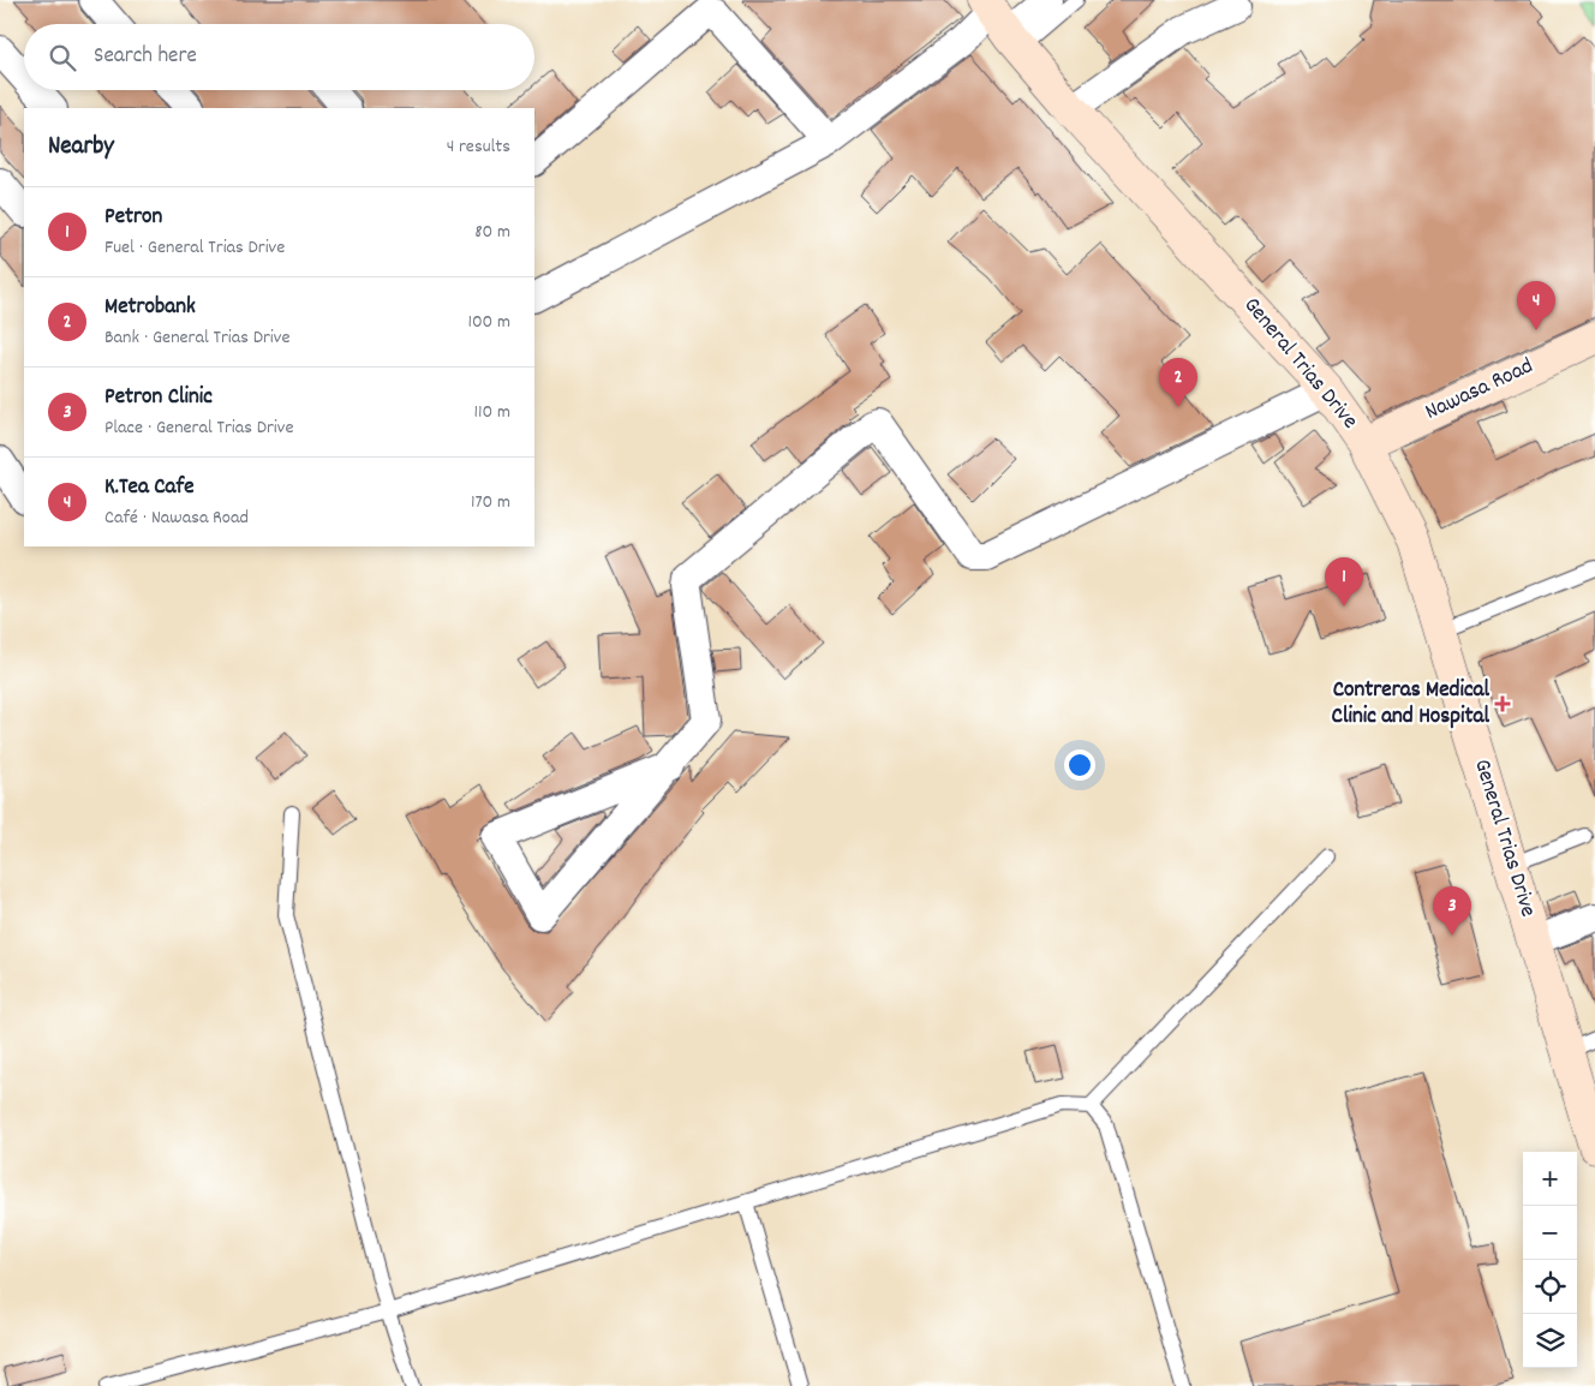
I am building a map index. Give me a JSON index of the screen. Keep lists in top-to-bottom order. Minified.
{"streets":{"main road":["General Trias Drive","Nawasa Road"]},"crossings":[["General Trias Drive","Nawasa Road"]],"places":{"health":["Contreras Medical Clinic and Hospital"]},"page":{"search":"Search here","heading":["Nearby","4 results"],"list":[{"mark":"1","name":"Petron","note":"Fuel · General Trias Drive","value":"80 m"},{"mark":"2","name":"Metrobank","note":"Bank · General Trias Drive","value":"100 m"},{"mark":"3","name":"Petron Clinic","note":"Place · General Trias Drive","value":"110 m"},{"mark":"4","name":"K.Tea Cafe","note":"Café · Nawasa Road","value":"170 m"}],"pins":["4","2","1","3"],"map_buttons":["+","−"]}}
